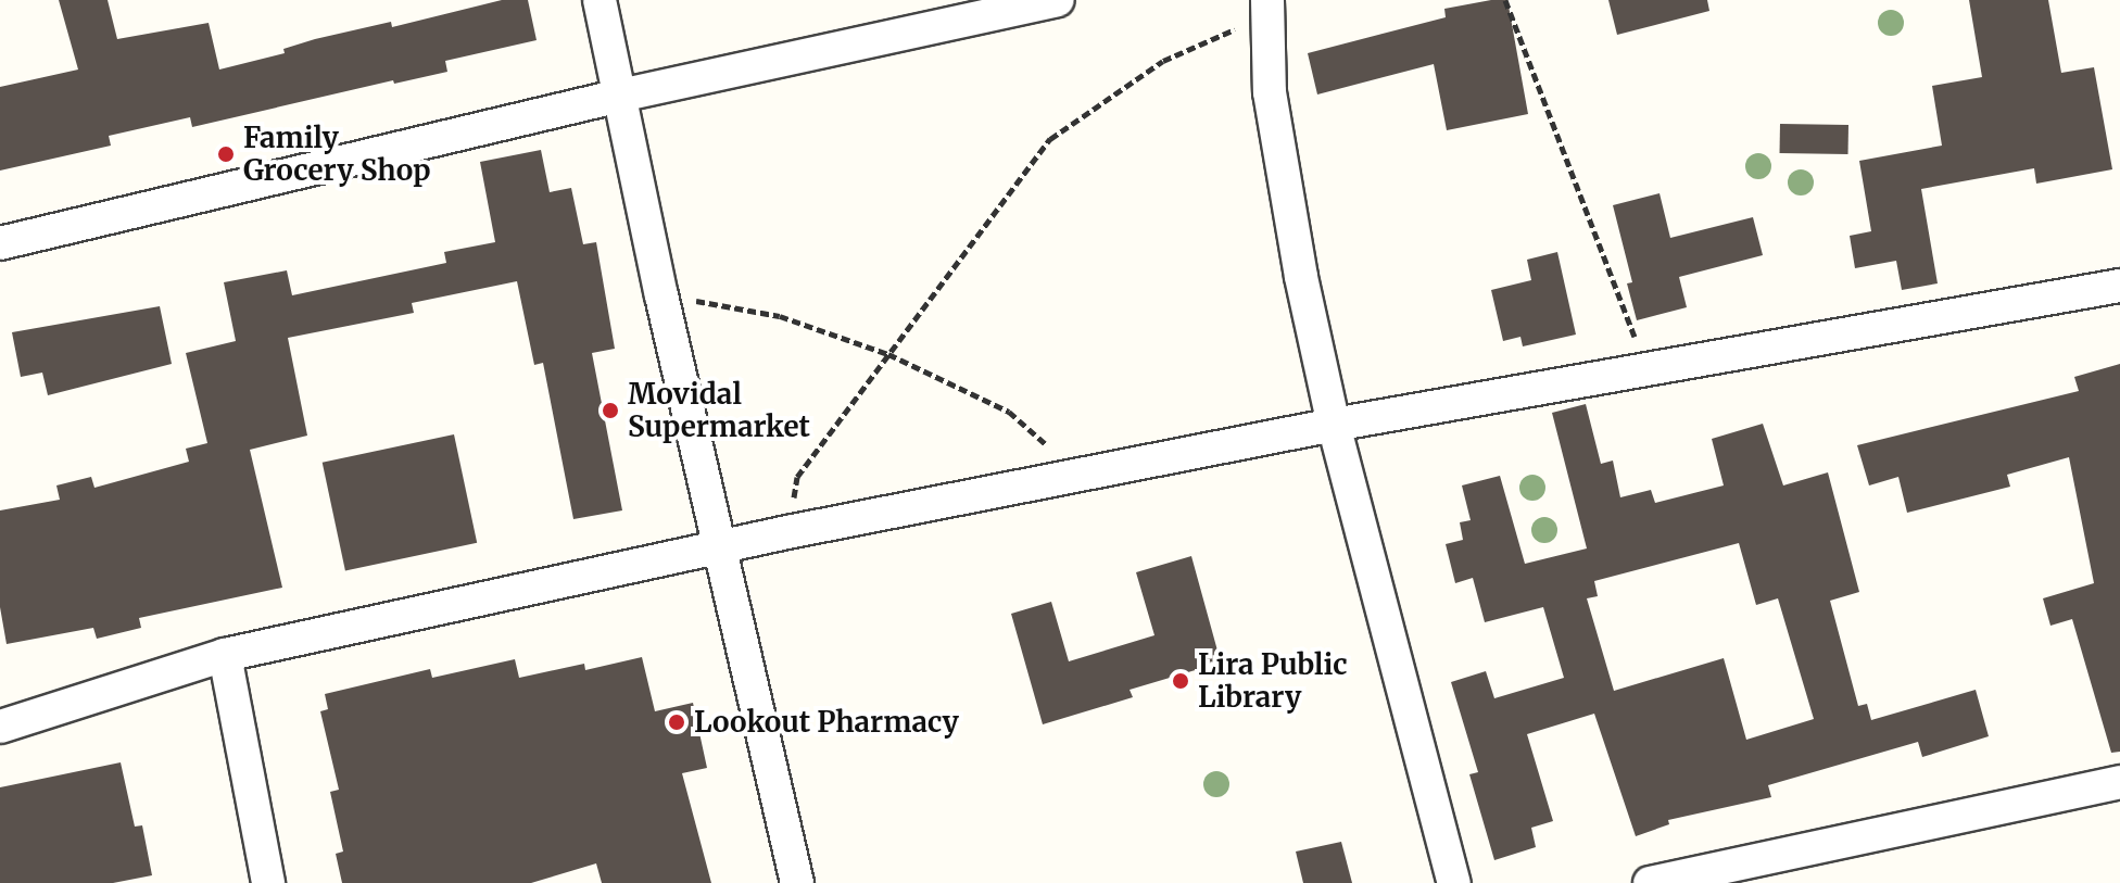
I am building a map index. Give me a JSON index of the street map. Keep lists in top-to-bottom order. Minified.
{"places":["Family Grocery Shop","Movidal Supermarket","Lira Public Library","Lookout Pharmacy"]}
